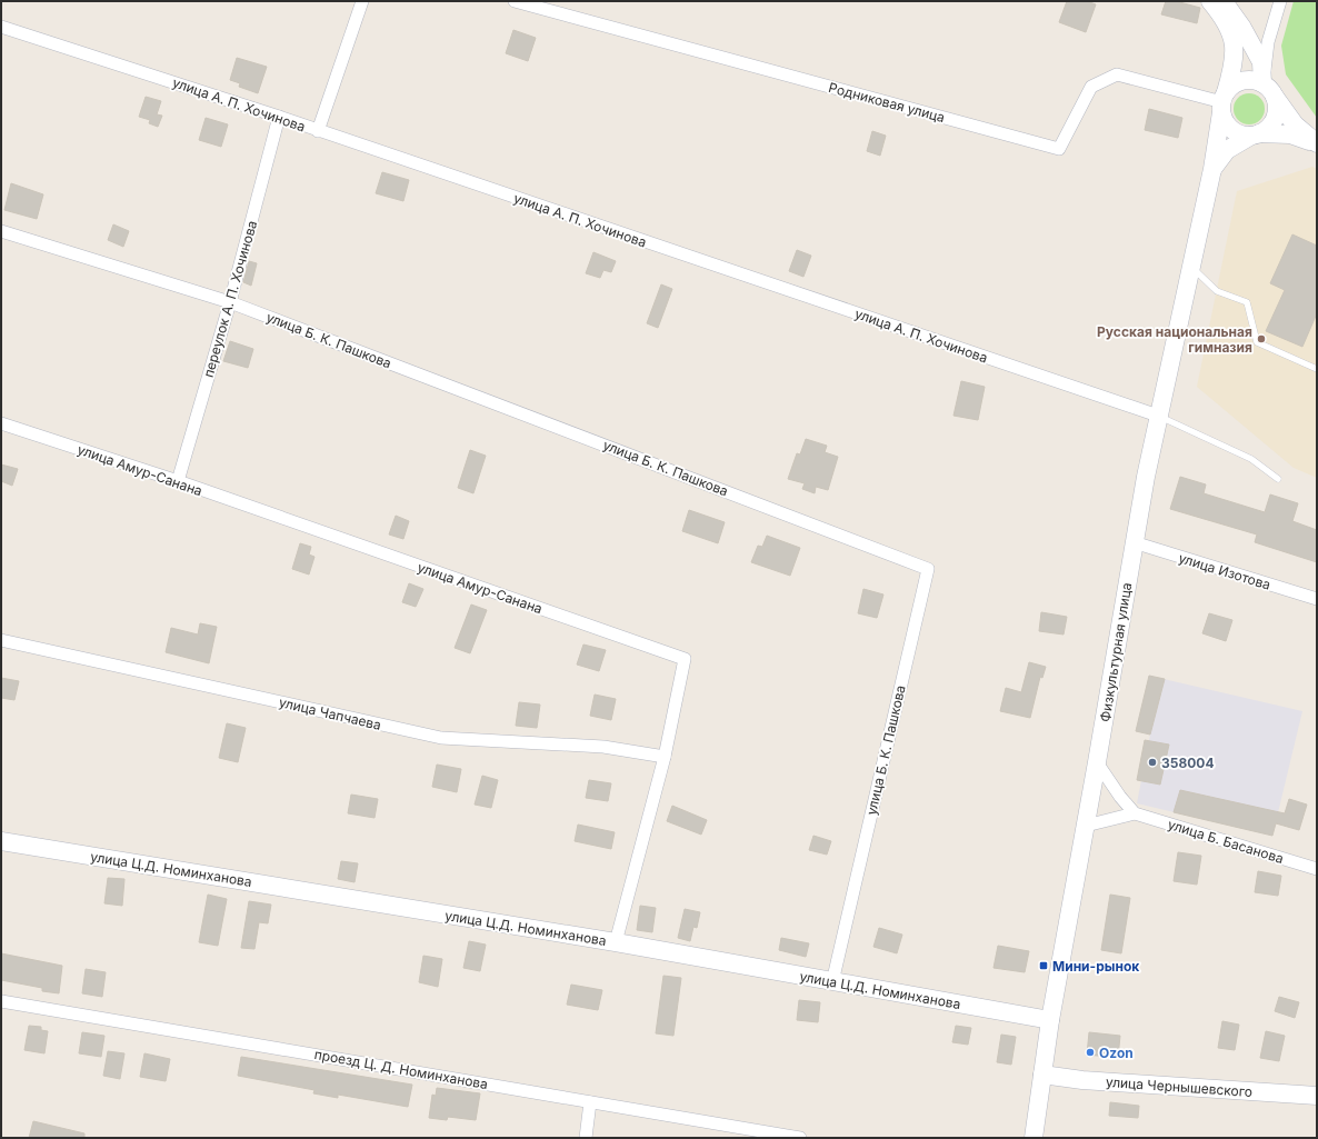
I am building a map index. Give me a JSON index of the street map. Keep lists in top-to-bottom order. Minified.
{"streets":{"street":["Родниковая улица","улица А. П. Хочинова","переулок А. П. Хочинова","улица Б. К. Пашкова","улица Амур-Санана","улица Изотова","Физкультурная улица","улица Чапчаева","улица Б. Басанова","улица Ц.Д. Номинханова","проезд Ц. Д. Номинханова","улица Чернышевского"]},"crossings":[["Родниковая улица","Физкультурная улица"],["улица А. П. Хочинова","переулок А. П. Хочинова"],["улица А. П. Хочинова","Физкультурная улица"],["переулок А. П. Хочинова","улица Б. К. Пашкова"],["переулок А. П. Хочинова","улица Амур-Санана"],["улица Б. К. Пашкова","улица Ц.Д. Номинханова"],["улица Амур-Санана","улица Чапчаева"],["улица Амур-Санана","улица Ц.Д. Номинханова"],["улица Изотова","Физкультурная улица"],["Физкультурная улица","улица Ц.Д. Номинханова"],["Физкультурная улица","улица Чернышевского"]],"places":{"other":["Русская национальная гимназия","358004","Ozon"],"transit":["Мини-рынок"]}}
